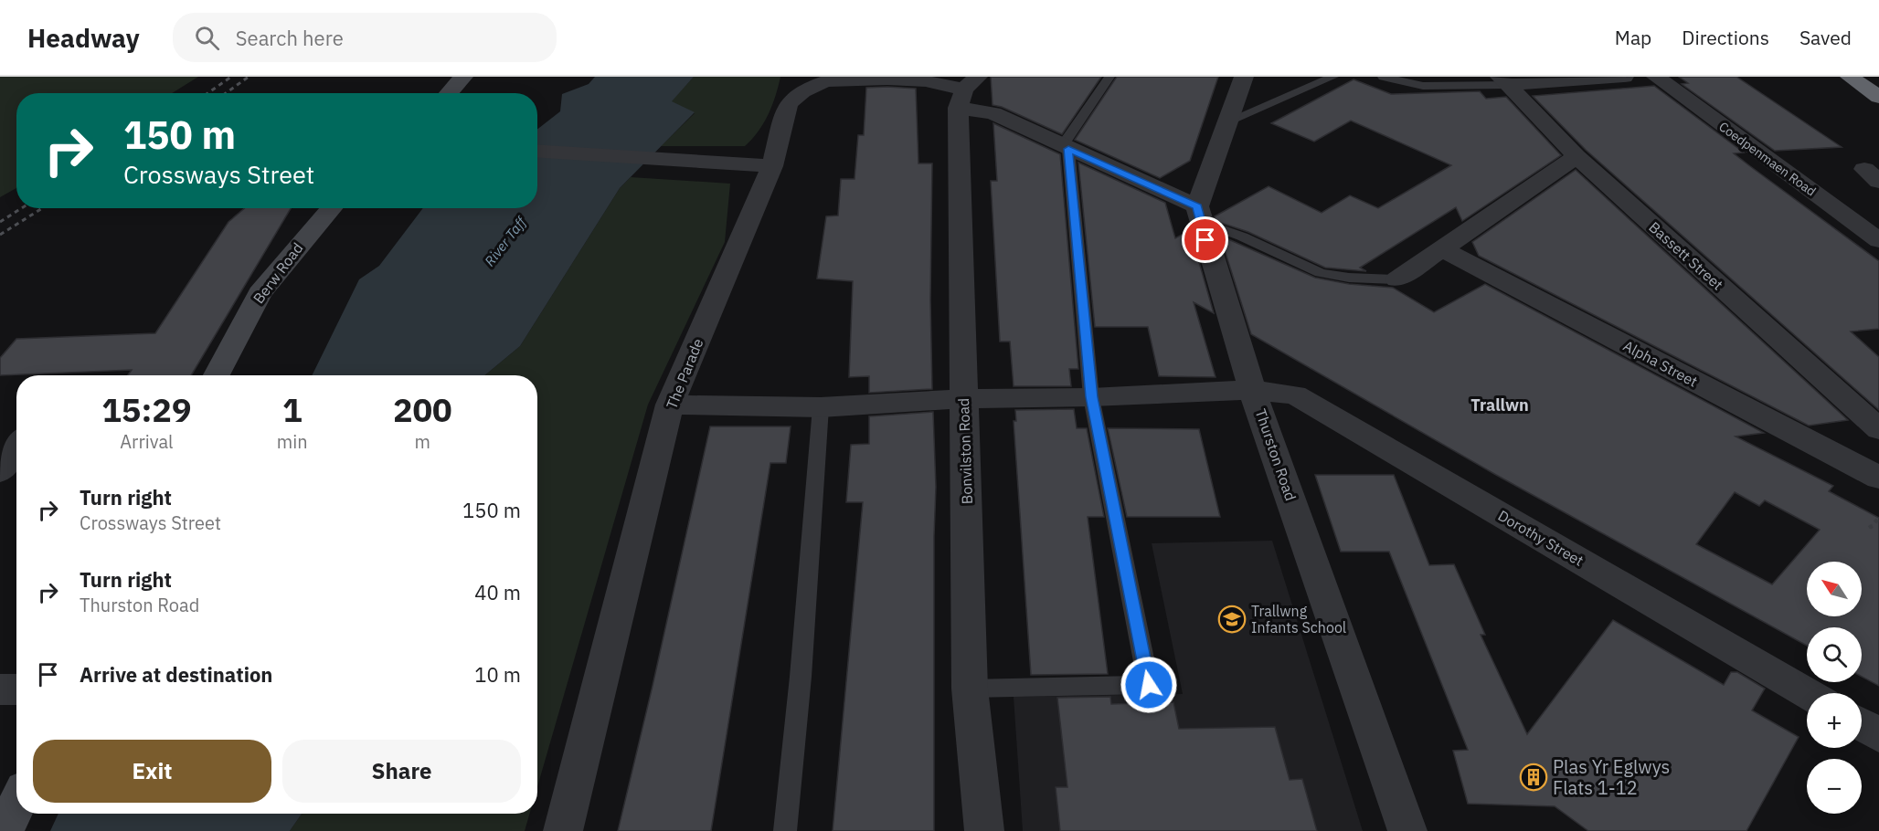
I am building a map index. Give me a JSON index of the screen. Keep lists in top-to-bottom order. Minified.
{"streets":{"main road":["Berw Road"],"street":["Coedpenmaen Road","Bassett Street","Alpha Street","The Parade","Bonvilston Road","Thurston Road","Dorothy Street"]},"crossings":[["The Parade","Bonvilston Road"],["The Parade","Thurston Road"],["The Parade","Dorothy Street"],["Bonvilston Road","Dorothy Street"],["Thurston Road","Dorothy Street"]],"districts":["Trallwn"],"water":["River Taff"],"places":{"school or university":["Trallwng Infants School"],"building":["Plas Yr Eglwys Flats 1-12"]},"north":"top left","page":{"header":"Headway","search":"Search here","nav":["Map","Directions","Saved"],"turn":["150 m","Crossways Street"],"eta":["15:29","Arrival","1","min","200","m"],"list":[{"name":"Turn right","note":"Crossways Street","value":"150 m"},{"name":"Turn right","note":"Thurston Road","value":"40 m"},{"name":"Arrive at destination","value":"10 m"}],"map_buttons":["+","−"],"buttons":["Exit","Share"]}}
